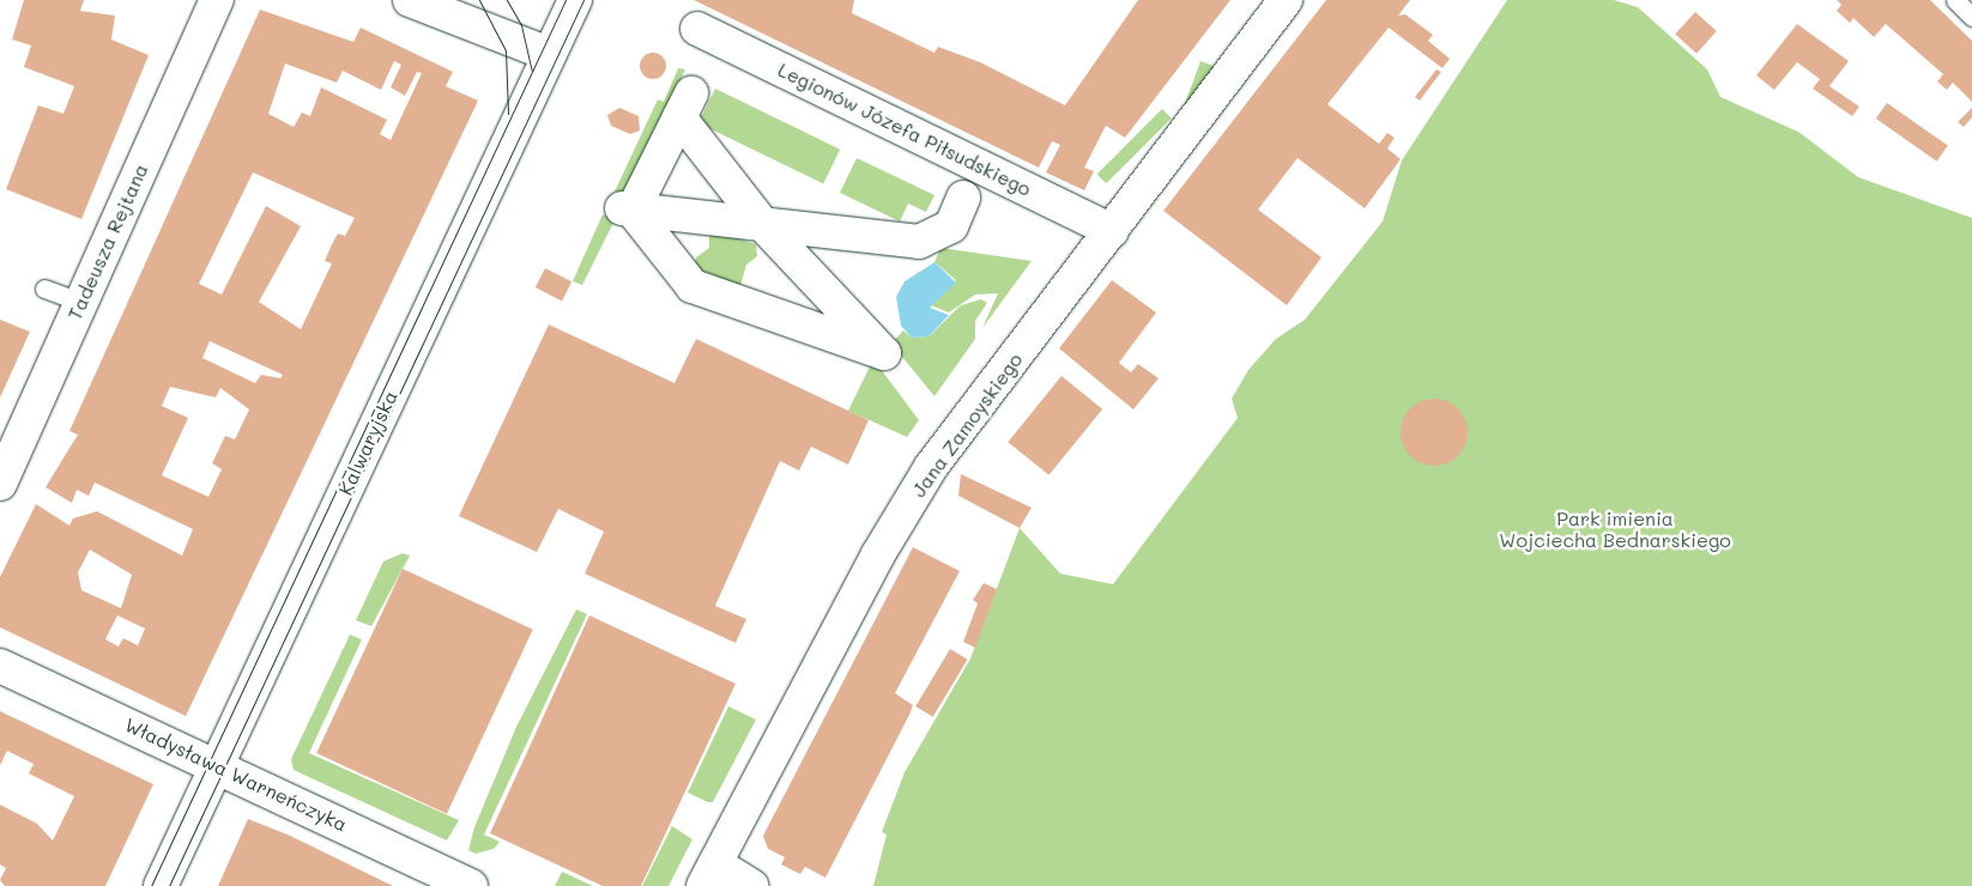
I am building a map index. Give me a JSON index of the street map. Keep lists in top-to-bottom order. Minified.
{"streets":{"street":["Legionów Józefa Piłsudskiego","Tadeusza Rejtana","Jana Zamoyskiego","Kalwaryjska","Władysława Warneńczyka"]},"crossings":[["Legionów Józefa Piłsudskiego","Jana Zamoyskiego"],["Kalwaryjska","Władysława Warneńczyka"]],"parks":["Park imienia Wojciecha Bednarskiego"]}
